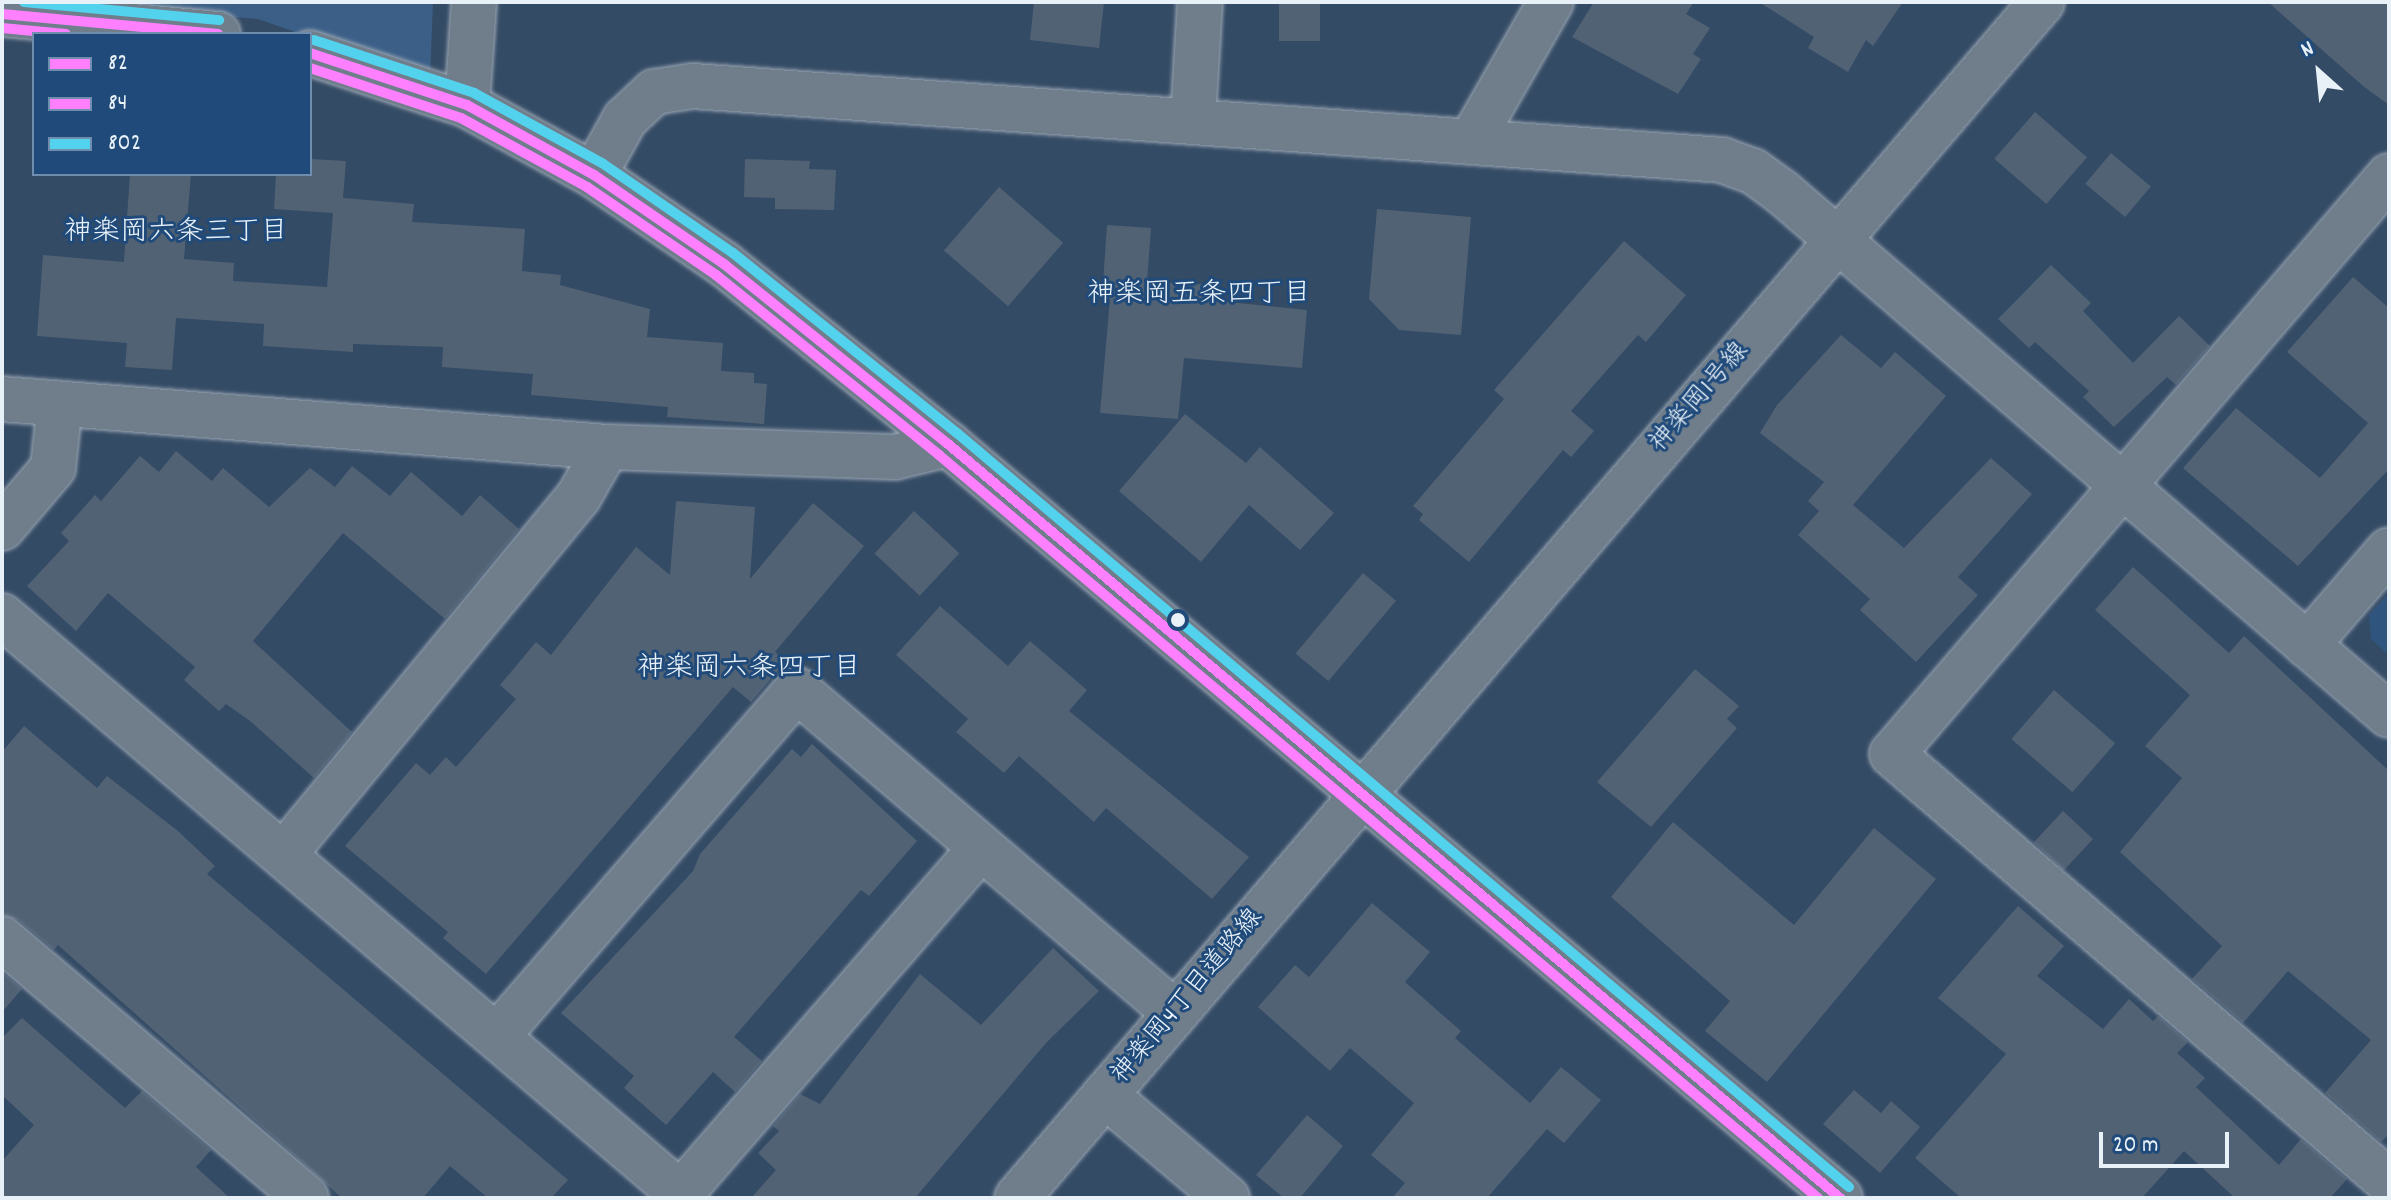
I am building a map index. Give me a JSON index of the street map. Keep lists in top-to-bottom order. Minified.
{"streets":{"street":["神楽岡1号線","神楽岡4丁目道路線"]},"crossings":[["神楽岡1号線","神楽岡4丁目道路線"]],"districts":["神楽岡六条三丁目","神楽岡五条四丁目","神楽岡六条四丁目"],"lines":["transit line 802","transit line 82","transit line 84"],"legend":["82","84","802"],"scale_bar":"20 m","north":"top left"}
